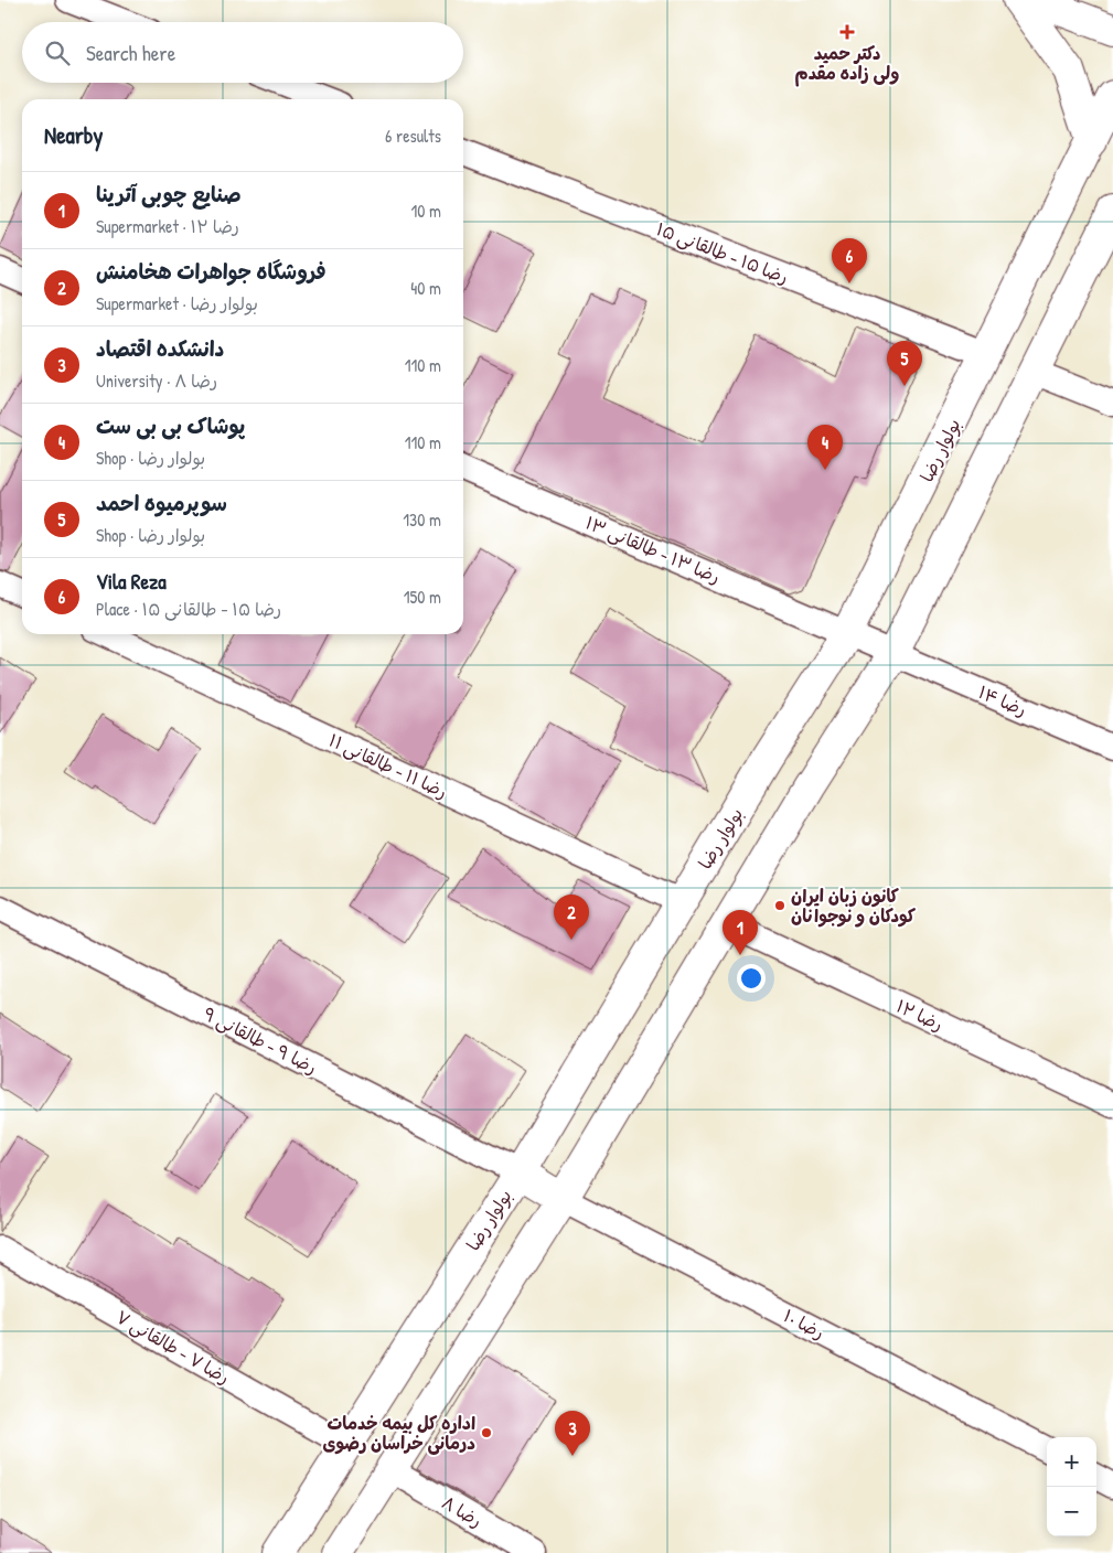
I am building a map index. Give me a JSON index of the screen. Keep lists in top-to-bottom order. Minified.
{"streets":{"street":["رضا ۱۵ - طالقانی ۱۵","بولوار رضا","رضا ۱۳ - طالقانی ۱۳","رضا ۱۴","رضا ۱۱ - طالقانی ۱۱","رضا ۱۲","رضا ۹ - طالقانی ۹","رضا ۱۰","رضا ۷ - طالقانی ۷","رضا ۸"]},"crossings":[["رضا ۱۵ - طالقانی ۱۵","بولوار رضا"],["بولوار رضا","رضا ۱۳ - طالقانی ۱۳"],["بولوار رضا","رضا ۱۱ - طالقانی ۱۱"],["بولوار رضا","رضا ۹ - طالقانی ۹"],["بولوار رضا","رضا ۷ - طالقانی ۷"],["رضا ۱۳ - طالقانی ۱۳","رضا ۱۴"]],"places":{"health":["دکتر حمید ولی زاده مقدم"],"other":["کانون زبان ایران کودکان و نوجوانان","اداره کل بیمه خدمات درمانی خراسان رضوی"]},"page":{"search":"Search here","heading":["Nearby","6 results"],"list":[{"mark":"1","name":"صنایع چوبی آترینا","note":"Supermarket · رضا ۱۲","value":"10 m"},{"mark":"2","name":"فروشگاه جواهرات هخامنش","note":"Supermarket · بولوار رضا","value":"40 m"},{"mark":"3","name":"دانشکده اقتصاد","note":"University · رضا ۸","value":"110 m"},{"mark":"4","name":"پوشاک بی بی ست","note":"Shop · بولوار رضا","value":"110 m"},{"mark":"5","name":"سوپرمیوه احمد","note":"Shop · بولوار رضا","value":"130 m"},{"mark":"6","name":"Vila Reza","note":"Place · رضا ۱۵ - طالقانی ۱۵","value":"150 m"}],"pins":["6","5","4","2","1","3"],"map_buttons":["+","−"]}}
